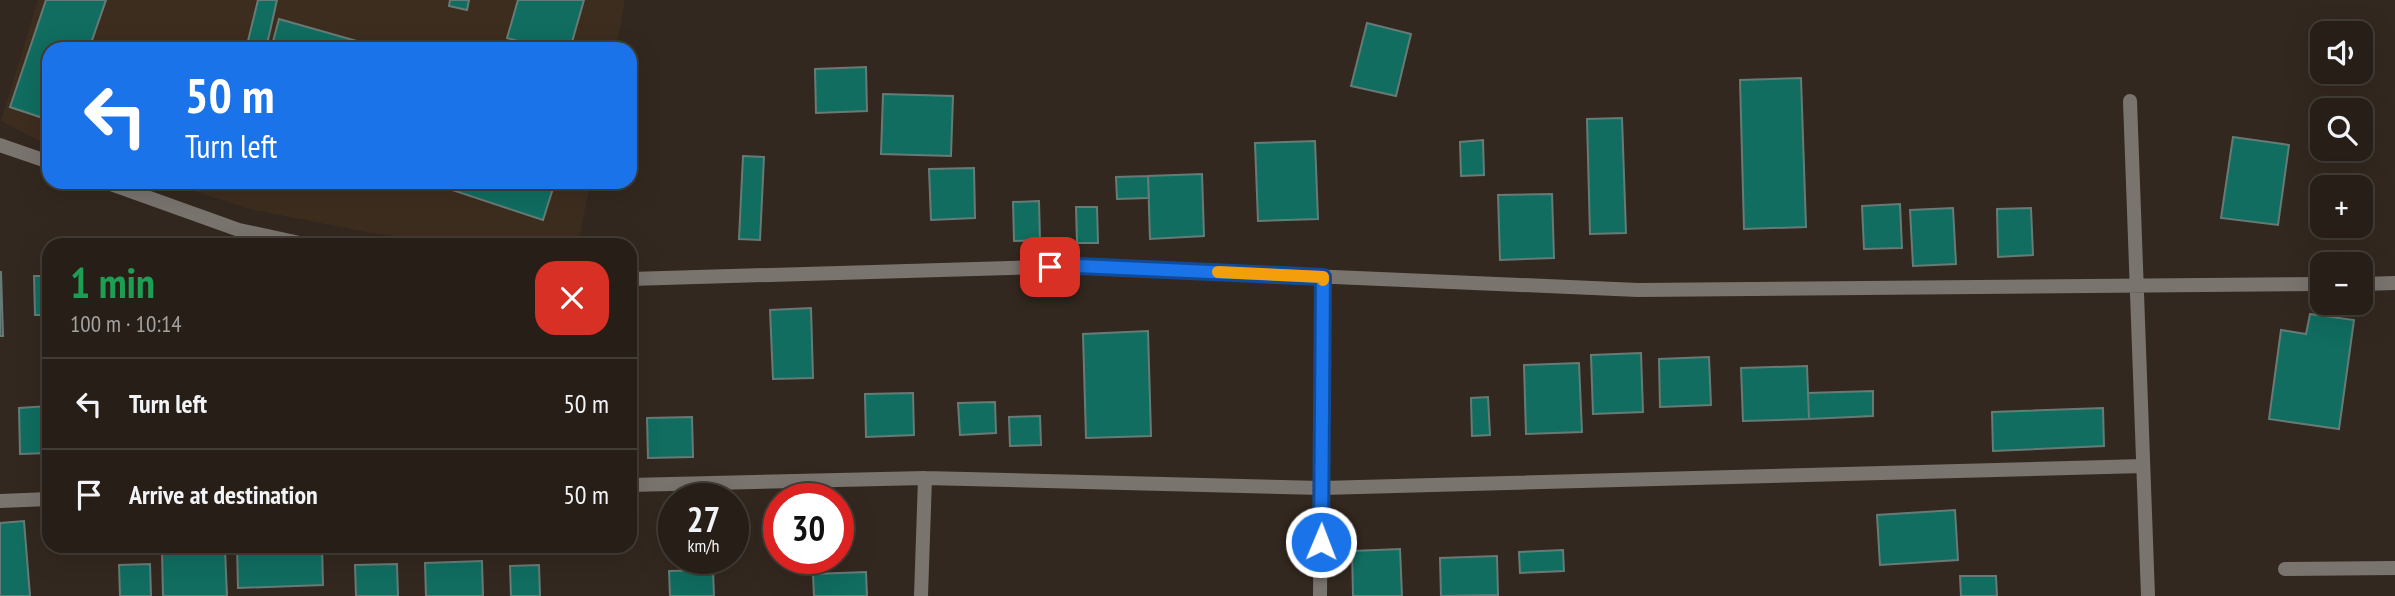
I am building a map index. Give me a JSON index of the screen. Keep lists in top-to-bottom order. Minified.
{"page":{"map_buttons":["+","−"],"turn":["50 m","Turn left"],"heading":["1 min","100 m · 10:14"],"list":[{"name":"Turn left","value":"50 m"},{"name":"Arrive at destination","value":"50 m"}],"speed":"27 km/h","limit":"30"}}
